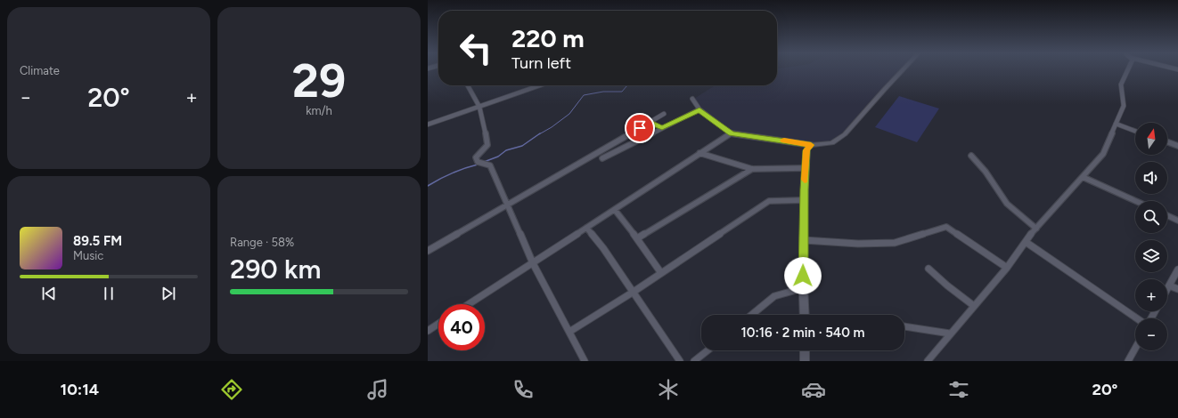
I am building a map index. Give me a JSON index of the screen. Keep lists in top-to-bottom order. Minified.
{"north":"top","page":{"tile":["Climate",["29","km/h"],["Range · 58%","290 km"]],"turn":["220 m","Turn left"],"heat":["−","20°","+"],"map_buttons":["+","−"],"song":["89.5 FM","Music"],"limit":"40","trip":"10:16 · 2 min · 540 m","tabs":["10:14","20°"]}}
